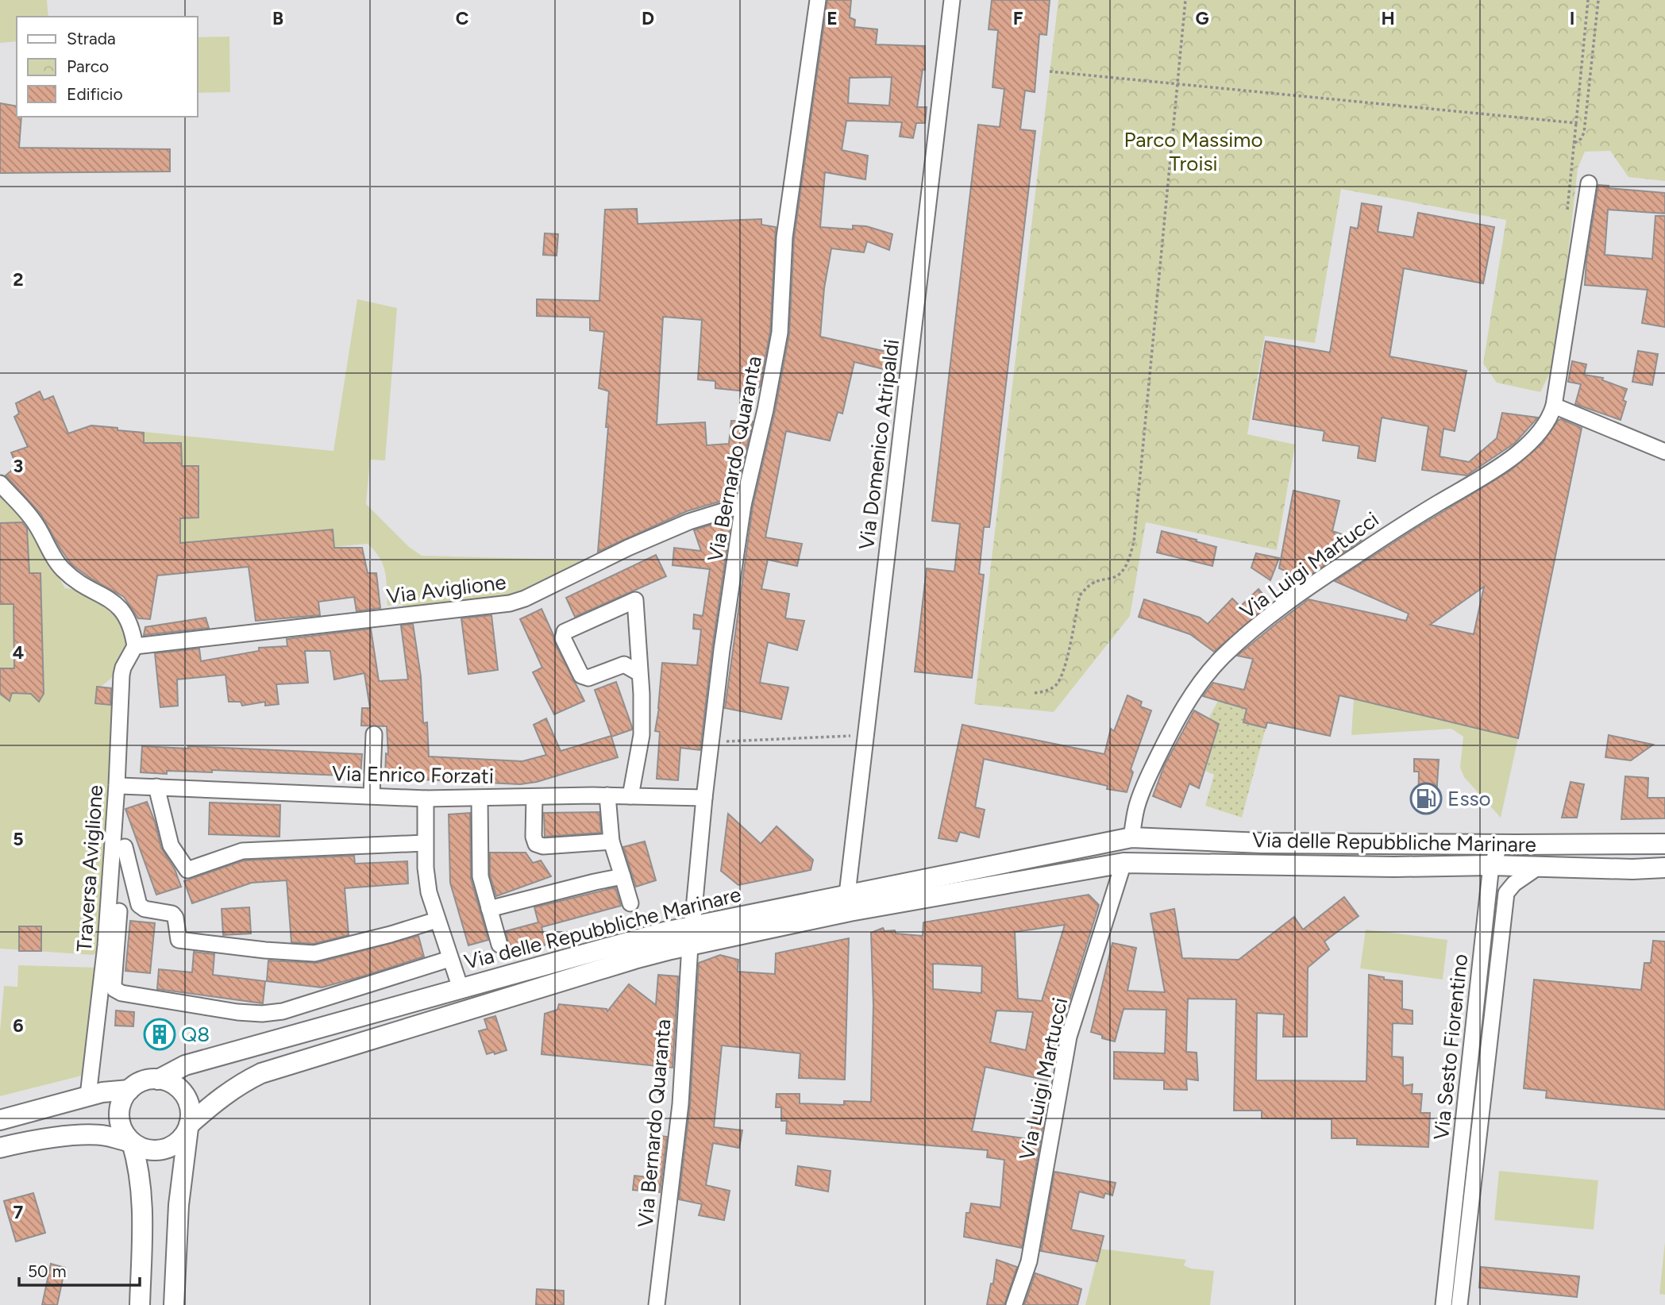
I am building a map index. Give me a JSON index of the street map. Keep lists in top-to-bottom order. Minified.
{"streets":{"main road":["Via delle Repubbliche Marinare"],"street":["Via Domenico Atripaldi","Via Bernardo Quaranta","Via Luigi Martucci","Via Aviglione","Via Enrico Forzati","Traversa Aviglione","Via Sesto Fiorentino"]},"crossings":[["Via Domenico Atripaldi","Via delle Repubbliche Marinare"],["Via Bernardo Quaranta","Via Aviglione"],["Via Bernardo Quaranta","Via Enrico Forzati"],["Via Bernardo Quaranta","Via delle Repubbliche Marinare"],["Via Luigi Martucci","Via delle Repubbliche Marinare"],["Via Aviglione","Traversa Aviglione"],["Via delle Repubbliche Marinare","Via Sesto Fiorentino"]],"parks":["Parco Massimo Troisi"],"places":{"fuel station":["Esso"],"building":["Q8"]},"legend":["Strada","Parco","Edificio"],"scale_bar":"50 m","grid":{"columns":["B","C","D","E","F","G","H","I"],"rows":["2","3","4","5","6","7"]}}
